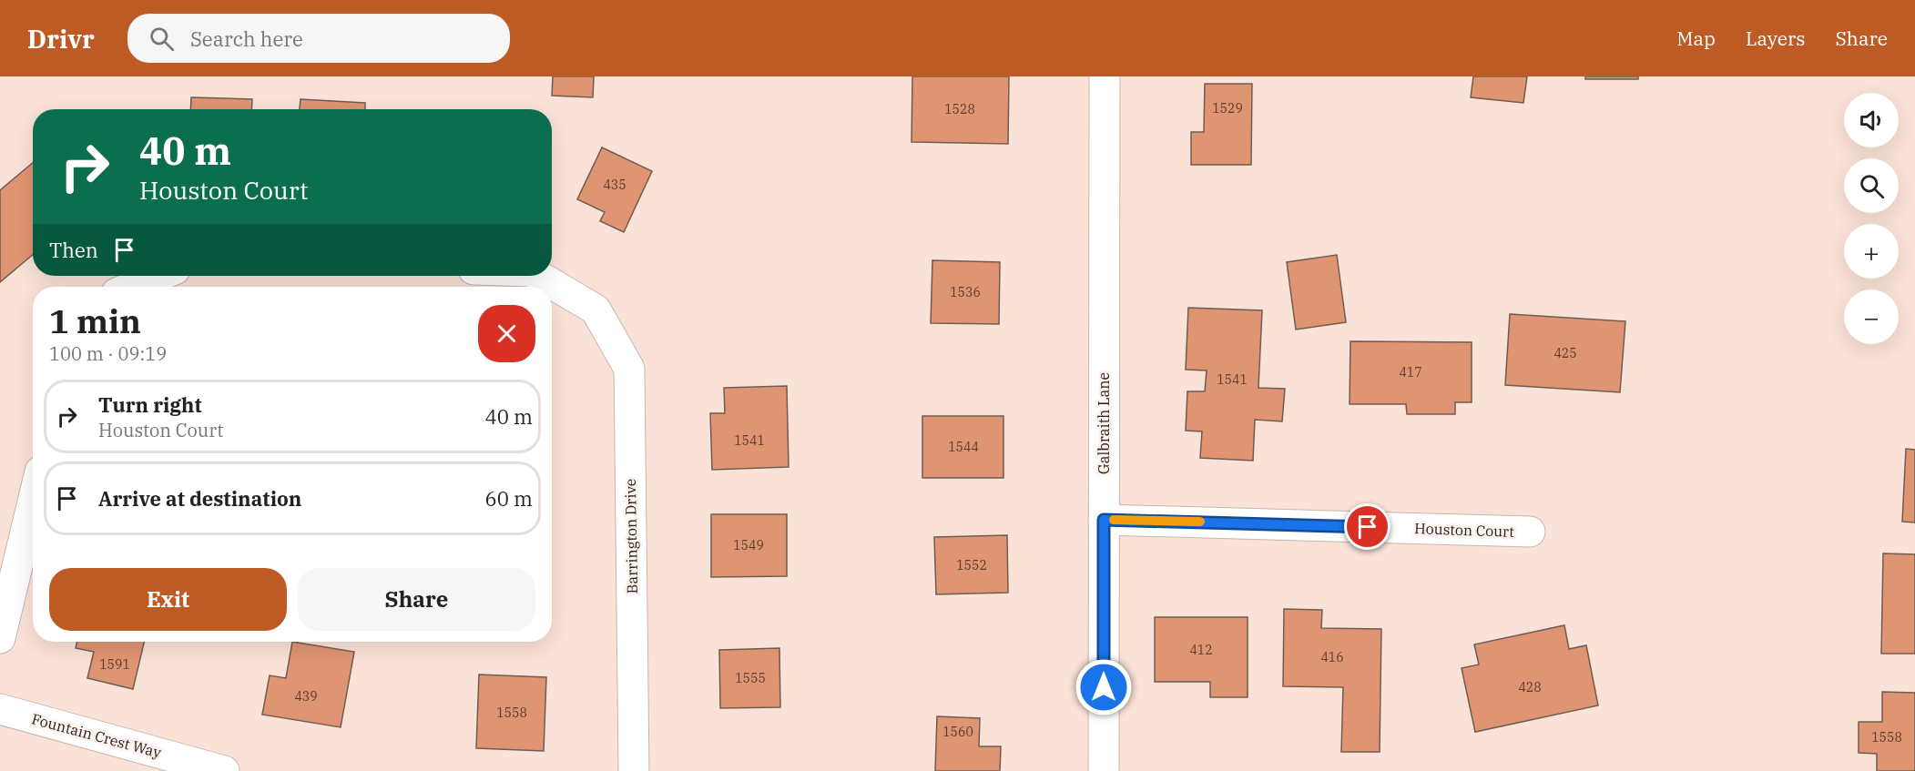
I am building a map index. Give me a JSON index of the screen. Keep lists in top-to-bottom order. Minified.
{"streets":{"street":["Galbraith Lane","Houston Court","Barrington Drive","Fountain Crest Way"]},"crossings":[["Galbraith Lane","Houston Court"]],"house_numbers":["1529","1528","435","1536","425","417","1541","1541","1544","1549","1552","412","416","1591","1555","428","439","1558","1560","1558"],"page":{"header":"Drivr","search":"Search here","nav":["Map","Layers","Share"],"map_buttons":["+","−"],"turn":["40 m","Houston Court"],"then":"Then","heading":["1 min","100 m · 09:19"],"list":[{"name":"Turn right","note":"Houston Court","value":"40 m"},{"name":"Arrive at destination","value":"60 m"}],"buttons":["Exit","Share"]}}
